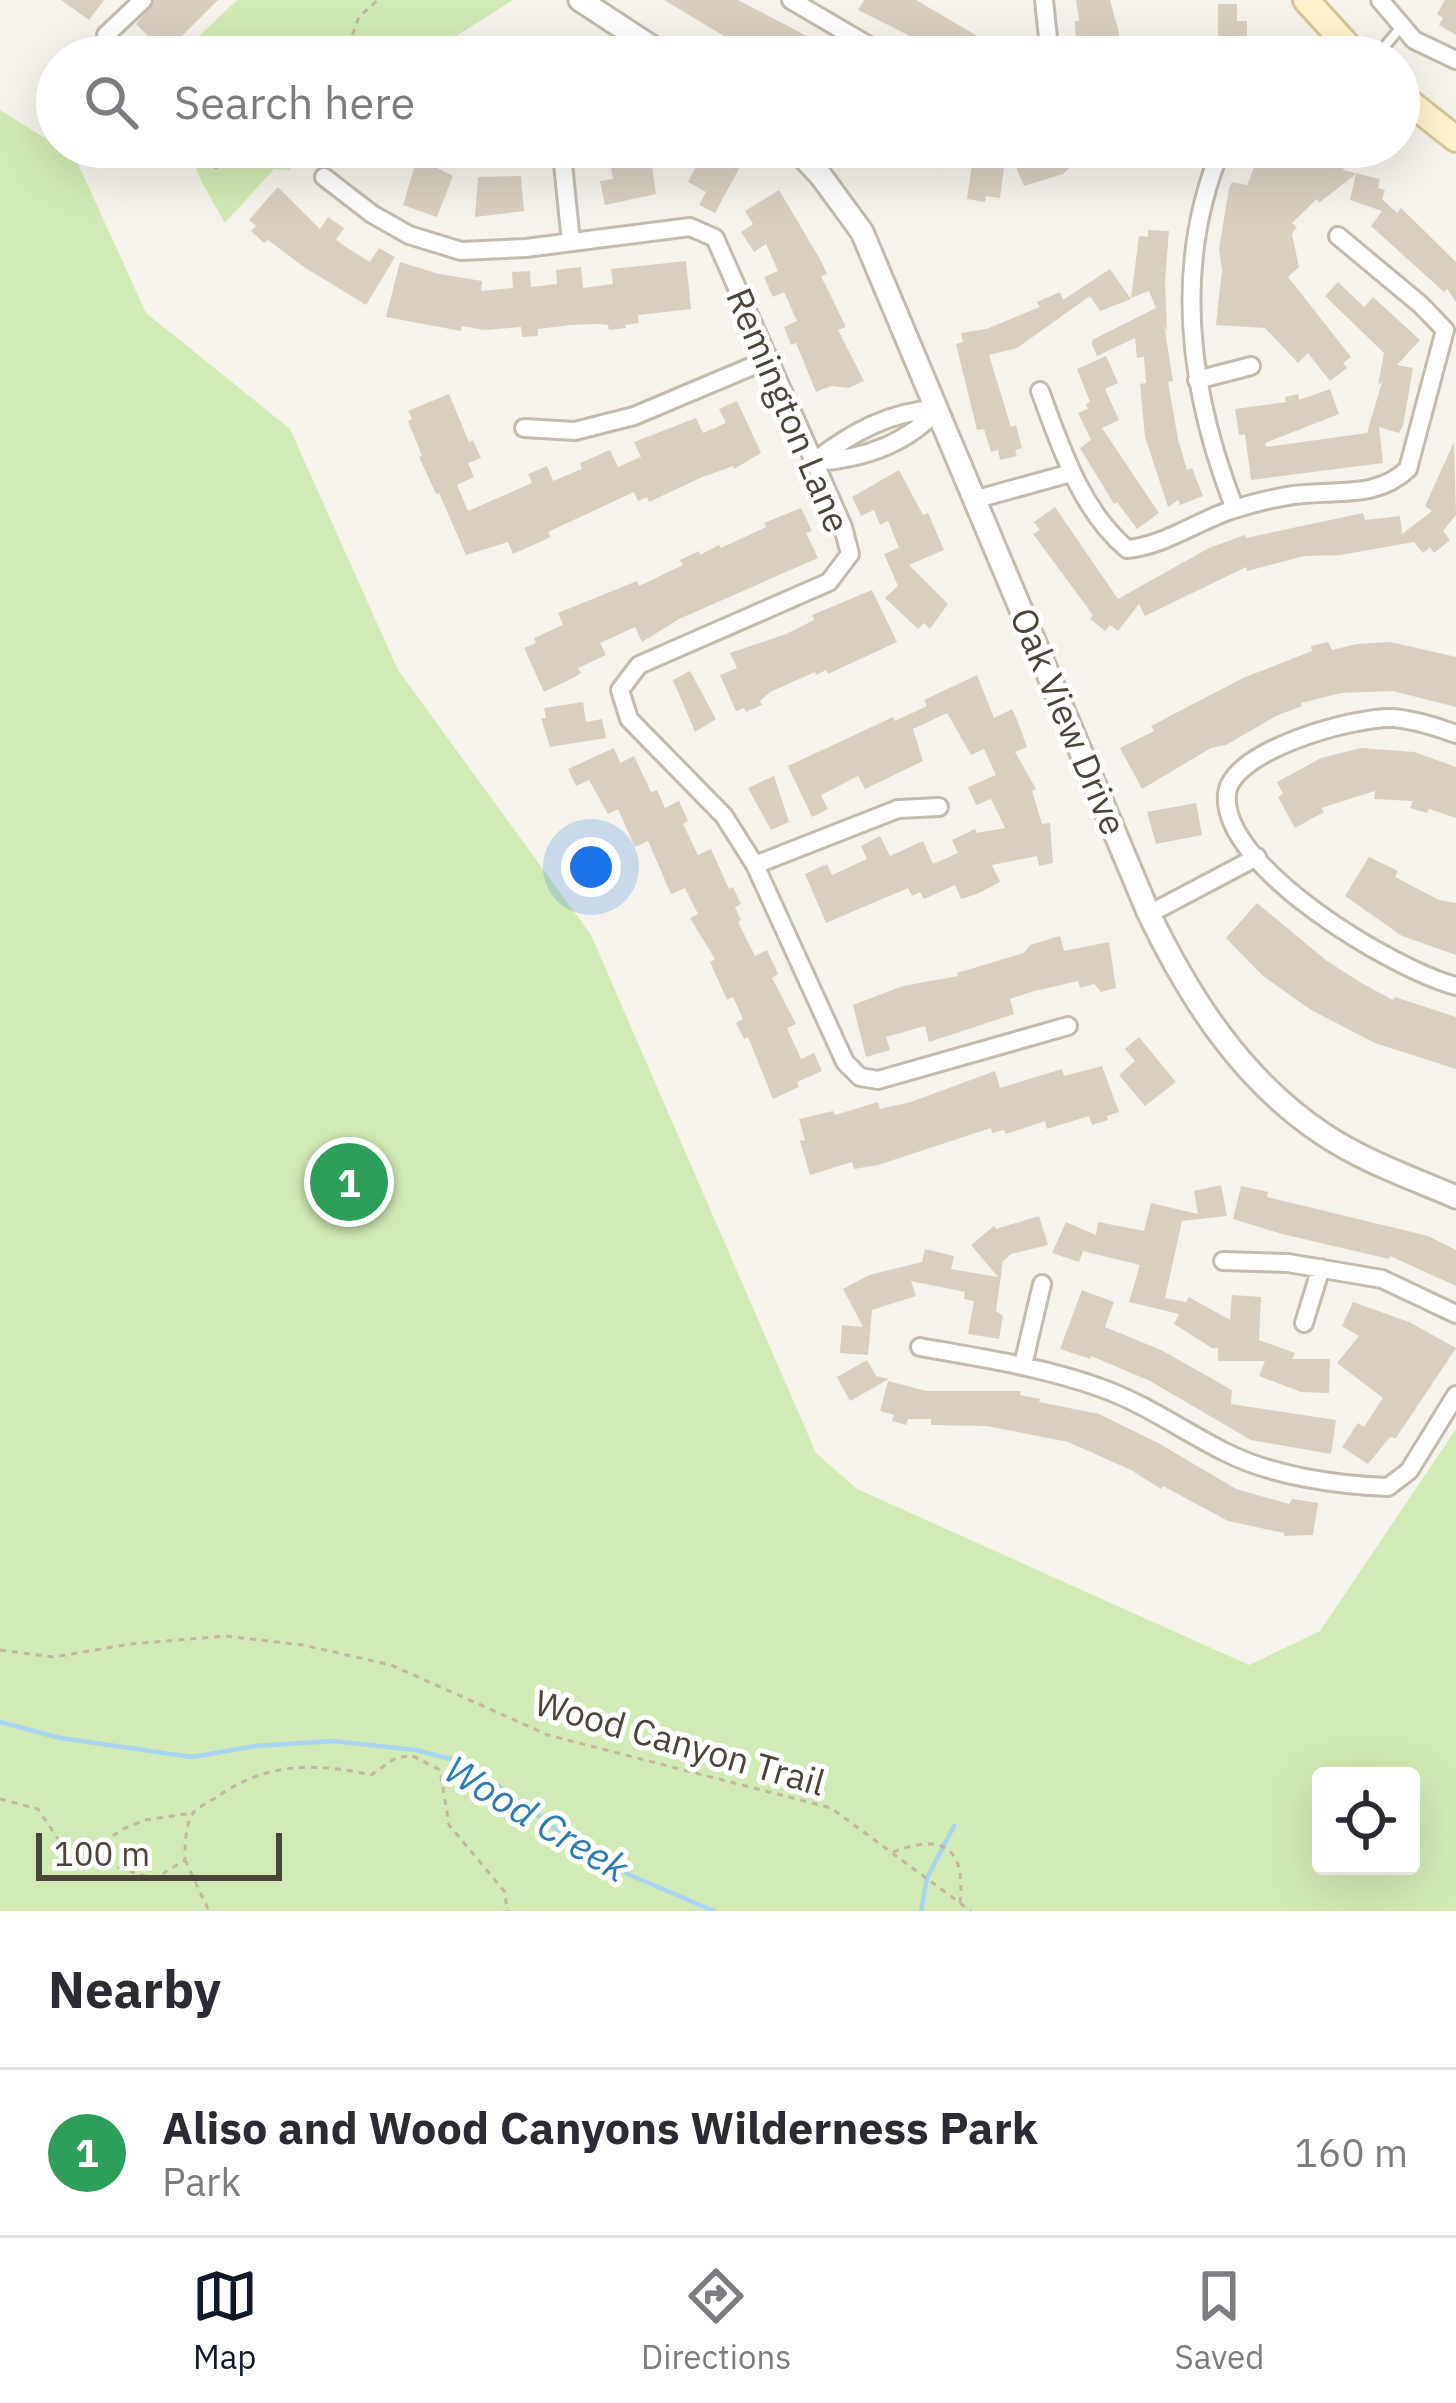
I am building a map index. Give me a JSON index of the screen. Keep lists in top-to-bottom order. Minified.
{"streets":{"street":["Remington Lane","Oak View Drive"],"path":["Wood Canyon Trail"]},"water":["Wood Creek"],"scale_bar":"100 m","page":{"search":"Search here","pins":"1","scale":"100 m","heading":"Nearby","list":[{"mark":"1","name":"Aliso and Wood Canyons Wilderness Park","note":"Park","value":"160 m"}],"nav":["Map","Directions","Saved"]}}
